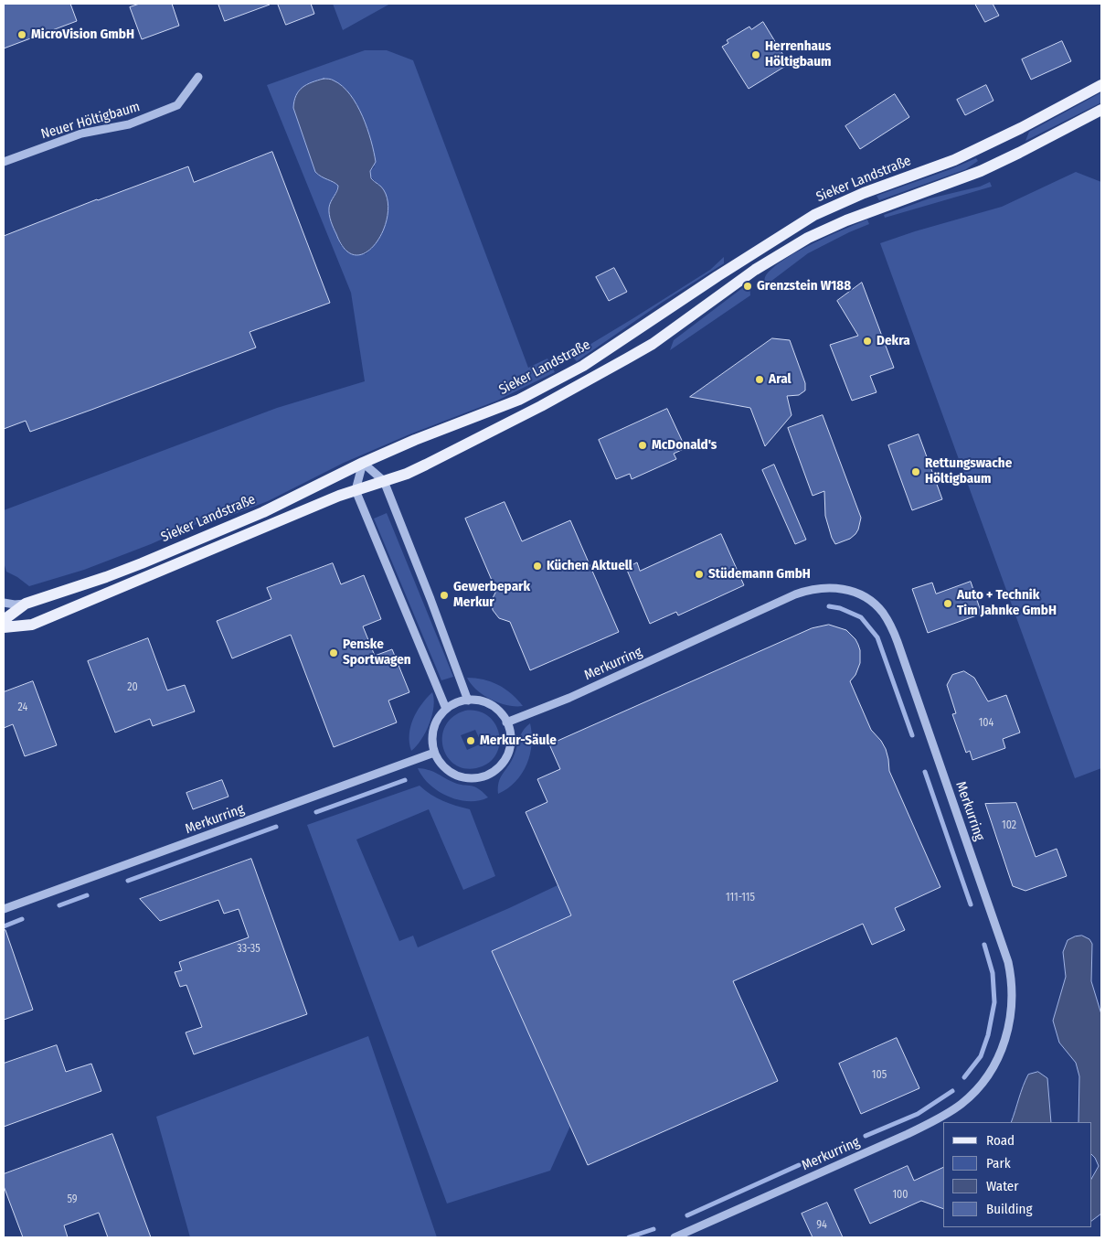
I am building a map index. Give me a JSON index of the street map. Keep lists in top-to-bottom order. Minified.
{"streets":{"main road":["Sieker Landstraße"],"street":["Neuer Höltigbaum","Merkurring"]},"places":["MicroVision GmbH","Herrenhaus Höltigbaum","Grenzstein W188","Dekra","Aral","McDonald's","Rettungswache Höltigbaum","Küchen Aktuell","Stüdemann GmbH","Gewerbepark Merkur","Auto + Technik Tim Jahnke GmbH","Penske Sportwagen","Merkur-Säule"],"house_numbers":["20","24","104","102","111-115","33-35","105","100","59","94"],"legend":["Road","Park","Water","Building"]}
